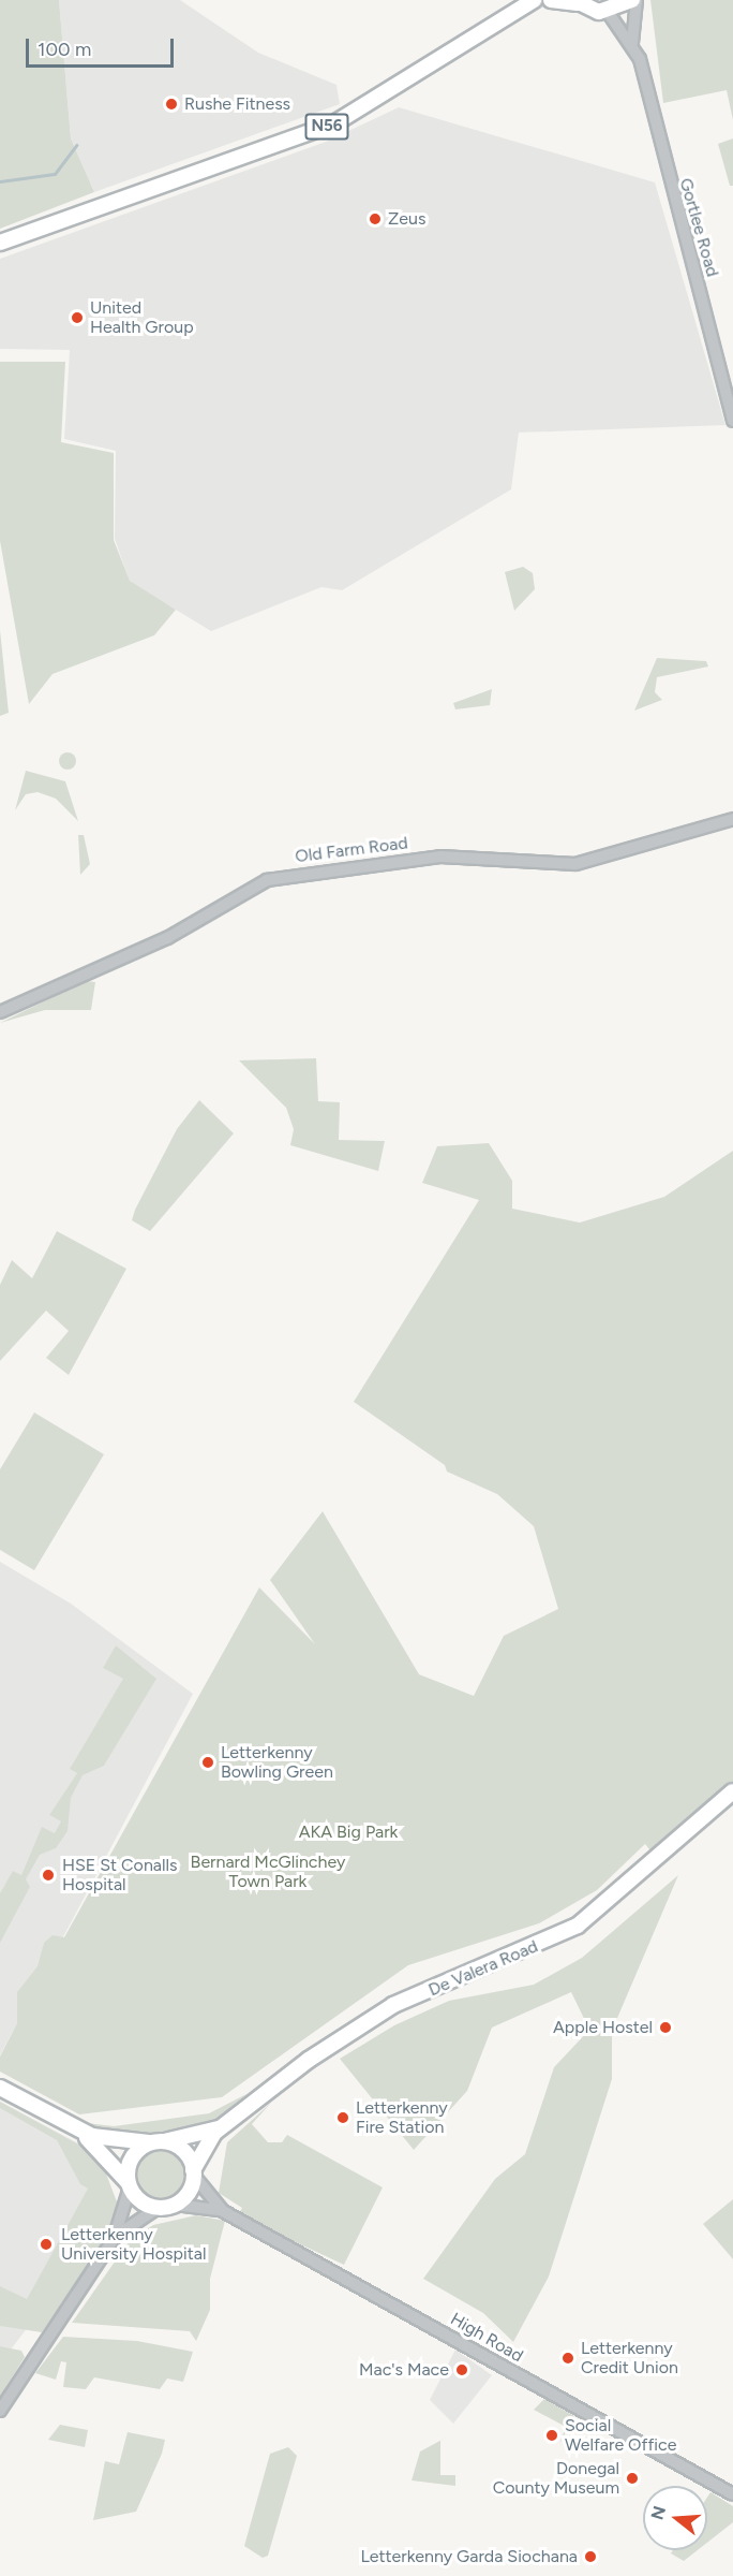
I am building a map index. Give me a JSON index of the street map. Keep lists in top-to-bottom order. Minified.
{"streets":{"main road":["N56","De Valera Road"],"street":["Gortlee Road","Old Farm Road","High Road"]},"parks":["AKA Big Park","Bernard McGlinchey Town Park"],"places":["Rushe Fitness","Zeus","United Health Group","Letterkenny Bowling Green","HSE St Conalls Hospital","Apple Hostel","Letterkenny Fire Station","Letterkenny University Hospital","Letterkenny Credit Union","Mac's Mace","Social Welfare Office","Donegal County Museum","Letterkenny Garda Siochana"],"scale_bar":"100 m","north":"left"}
